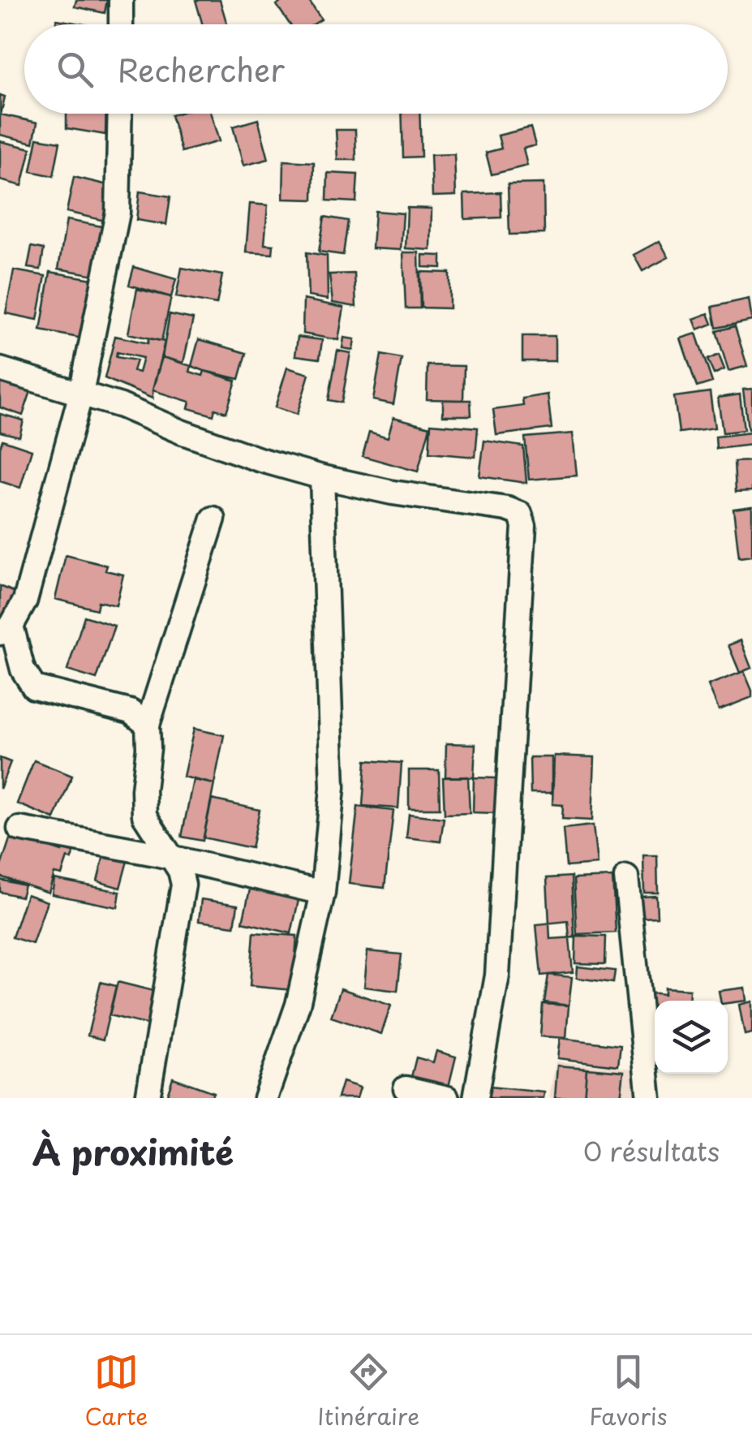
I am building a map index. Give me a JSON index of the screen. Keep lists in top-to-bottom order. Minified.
{"page":{"search":"Rechercher","heading":["À proximité","0 résultats"],"nav":["Carte","Itinéraire","Favoris"]}}
